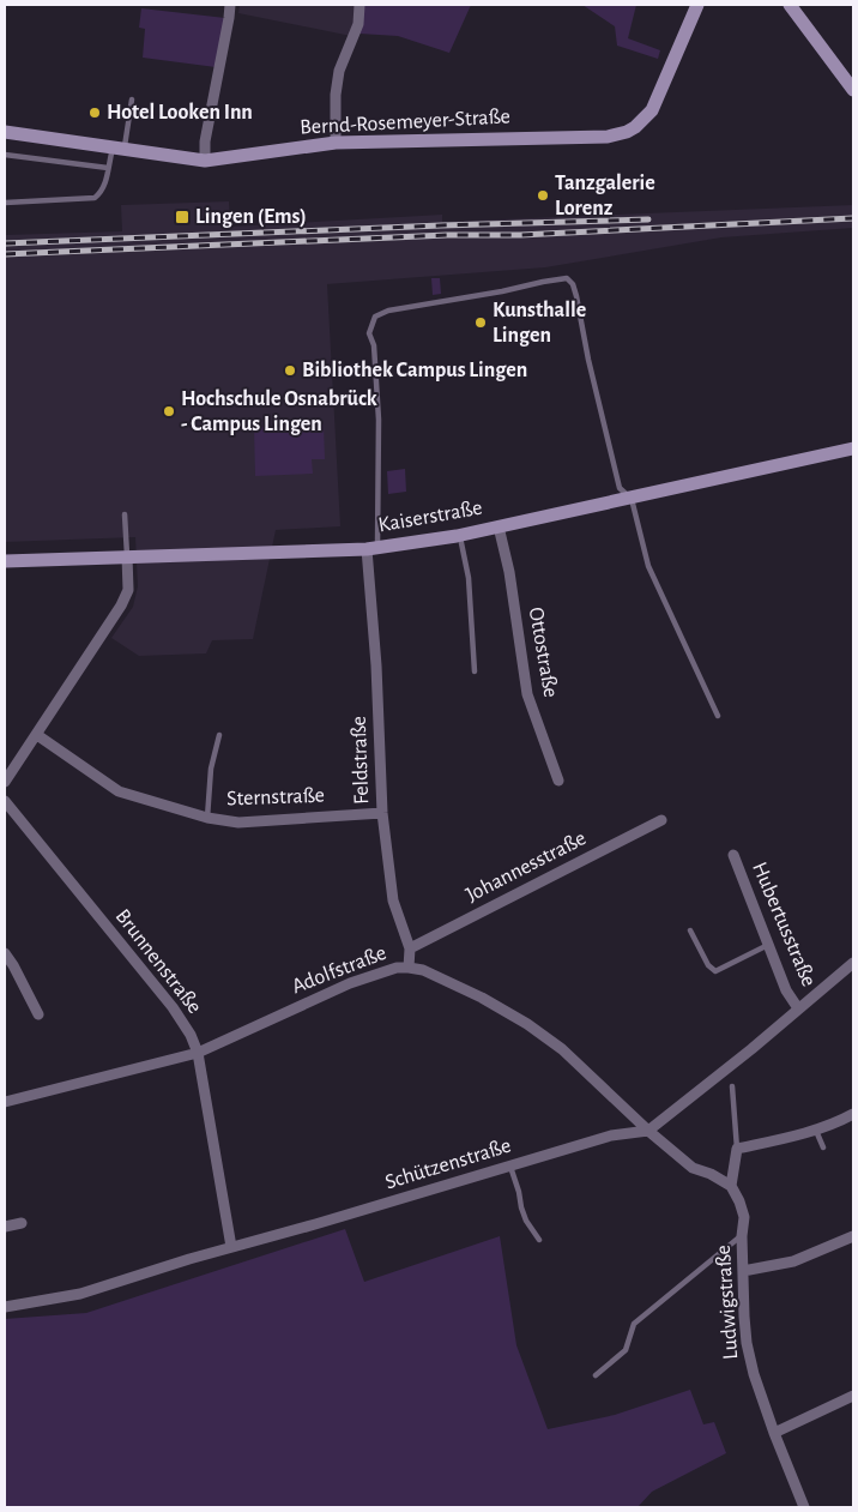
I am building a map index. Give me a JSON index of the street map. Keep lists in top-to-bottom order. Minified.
{"streets":{"street":["Bernd-Rosemeyer-Straße","Kaiserstraße","Ottostraße","Feldstraße","Sternstraße","Johannesstraße","Hubertusstraße","Brunnenstraße","Adolfstraße","Schützenstraße","Ludwigstraße"]},"crossings":[["Kaiserstraße","Ottostraße"],["Kaiserstraße","Feldstraße"],["Feldstraße","Sternstraße"],["Feldstraße","Johannesstraße"],["Feldstraße","Adolfstraße"],["Brunnenstraße","Adolfstraße"],["Brunnenstraße","Schützenstraße"],["Adolfstraße","Schützenstraße"]],"places":{"other":["Hotel Looken Inn","Tanzgalerie Lorenz","Kunsthalle Lingen","Bibliothek Campus Lingen","Hochschule Osnabrück - Campus Lingen"],"transit":["Lingen (Ems)"]}}
